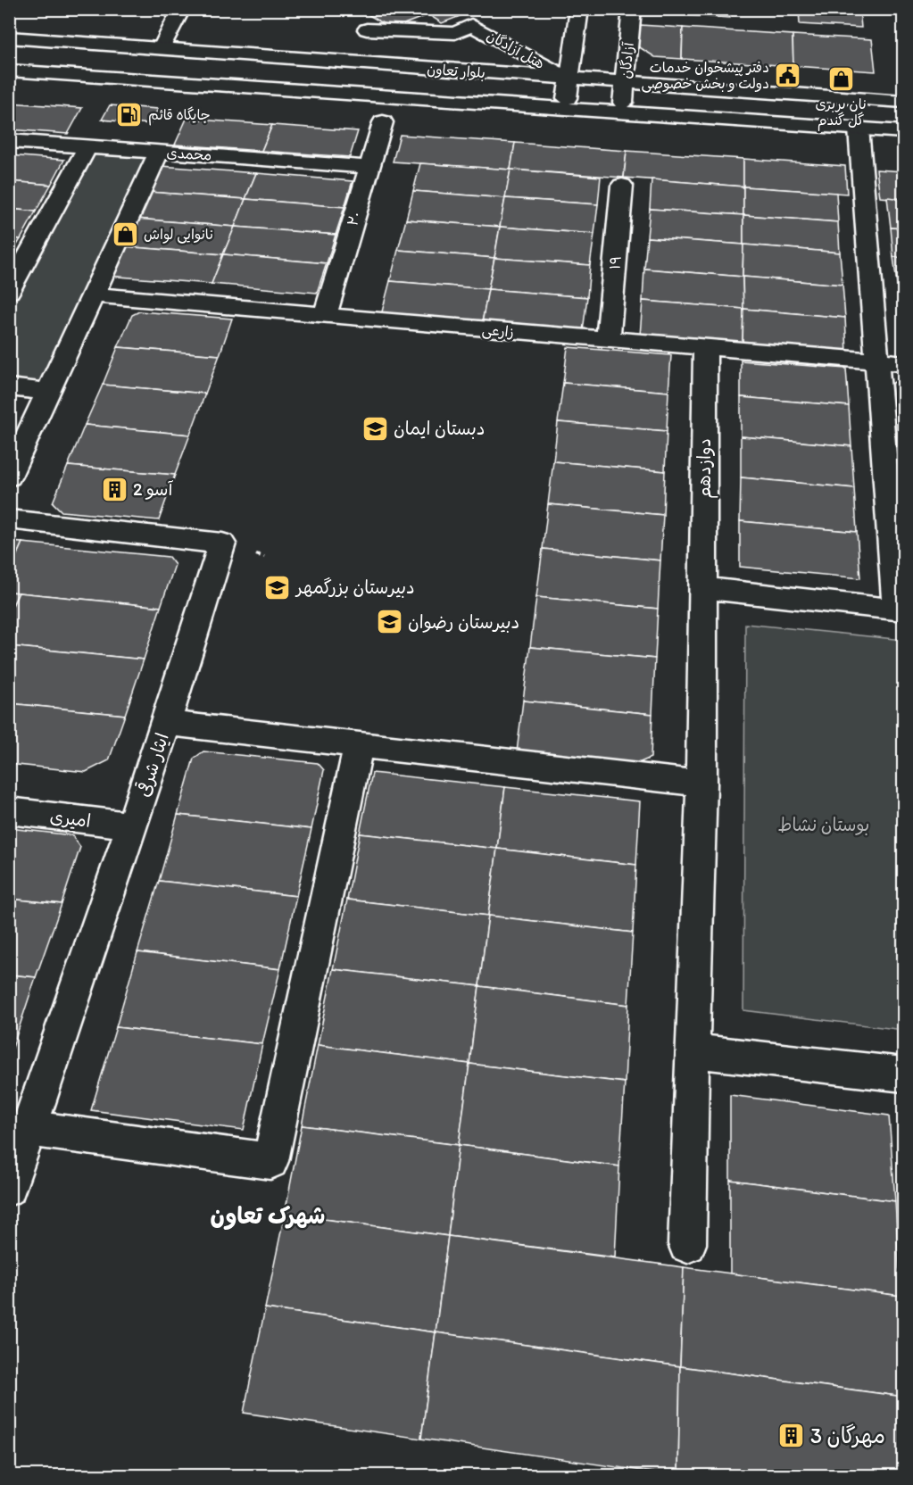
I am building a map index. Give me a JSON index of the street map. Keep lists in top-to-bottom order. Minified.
{"streets":{"street":["هتل آزادگان","آزادگان","بلوار تعاون","محمدی","۲۰","۱۹","زارعی","دوازدهم","ایثار شرقی","امیری"]},"crossings":[["هتل آزادگان","بلوار تعاون"],["آزادگان","بلوار تعاون"],["محمدی","۲۰"],["۲۰","زارعی"],["۱۹","زارعی"],["زارعی","دوازدهم"],["ایثار شرقی","امیری"]],"districts":["شهرک تعاون"],"parks":["بوستان نشاط"],"places":{"public building":["دفتر پیشخوان خدمات دولت و بخش خصوصی"],"shop":["نان بربری گل گندم","نانوایی لواش"],"fuel station":["جایگاه قائم"],"school or university":["دبستان ایمان","دبیرستان بزرگمهر","دبیرستان رضوان"],"building":["آسو 2","مهرگان 3"]}}
